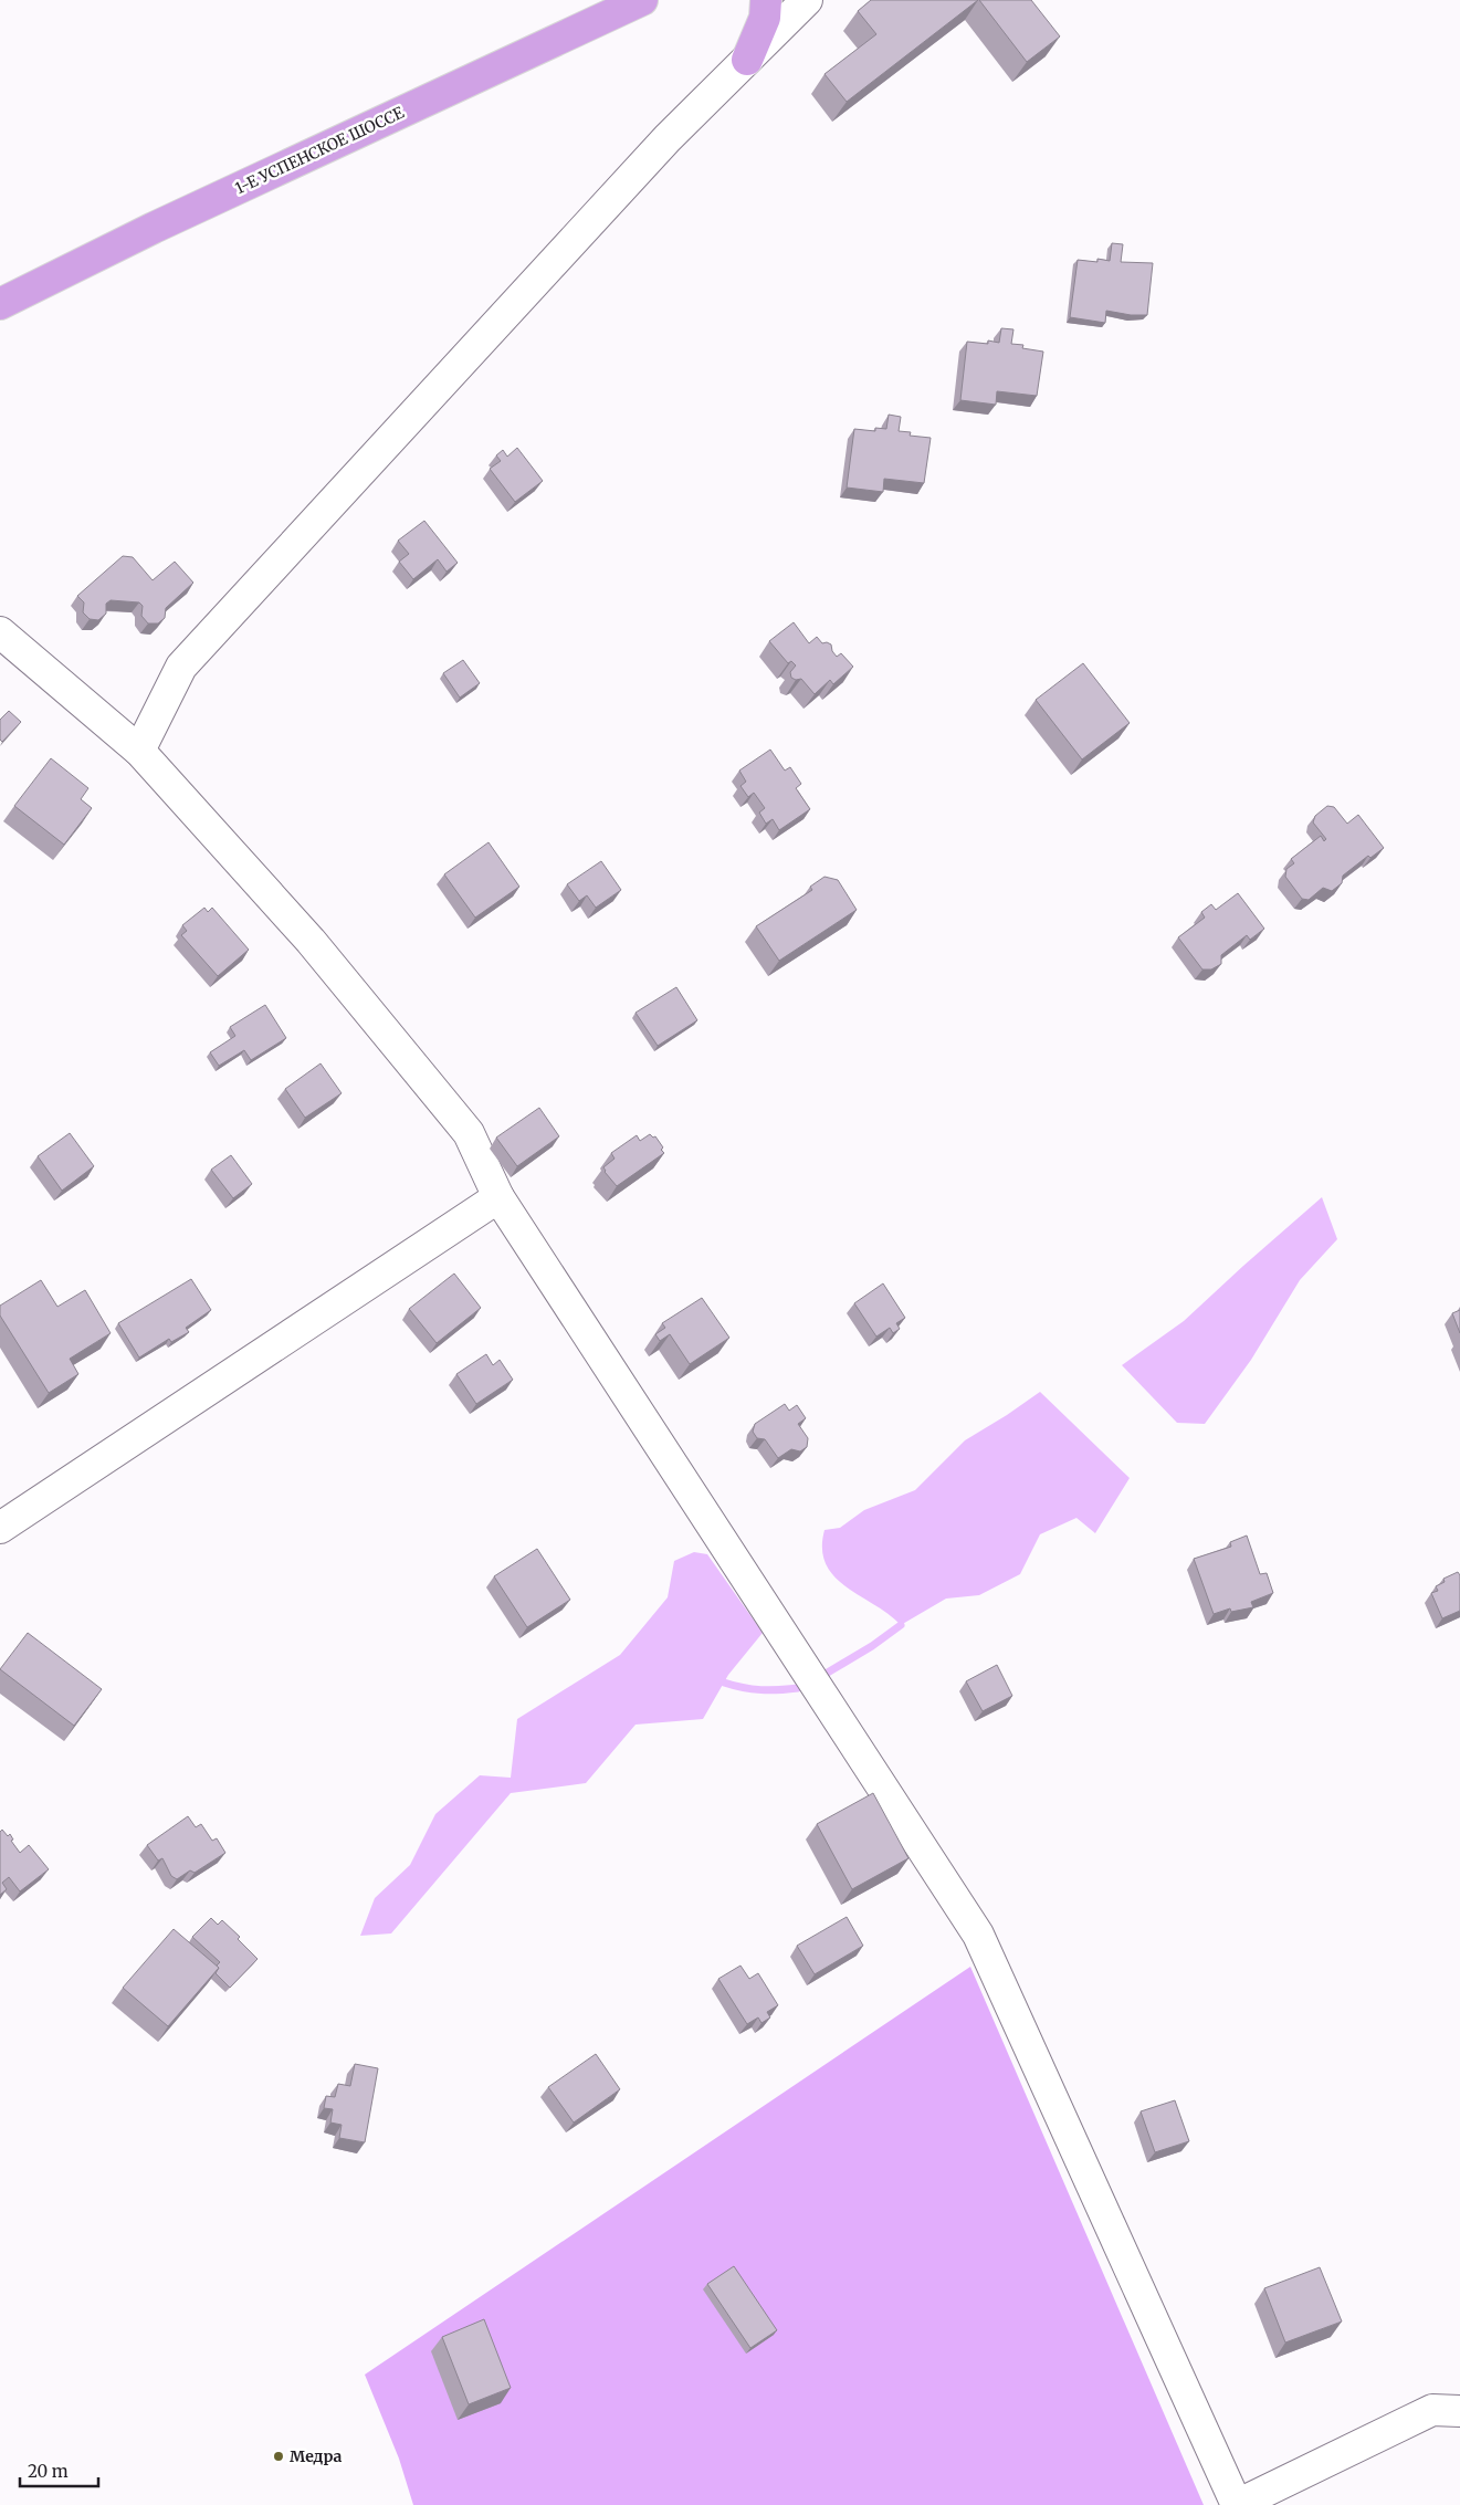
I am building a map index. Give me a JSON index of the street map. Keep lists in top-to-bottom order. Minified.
{"streets":{"main road":["1-Е УСПЕНСКОЕ ШОССЕ"]},"places":["Медра"],"scale_bar":"20 m"}
